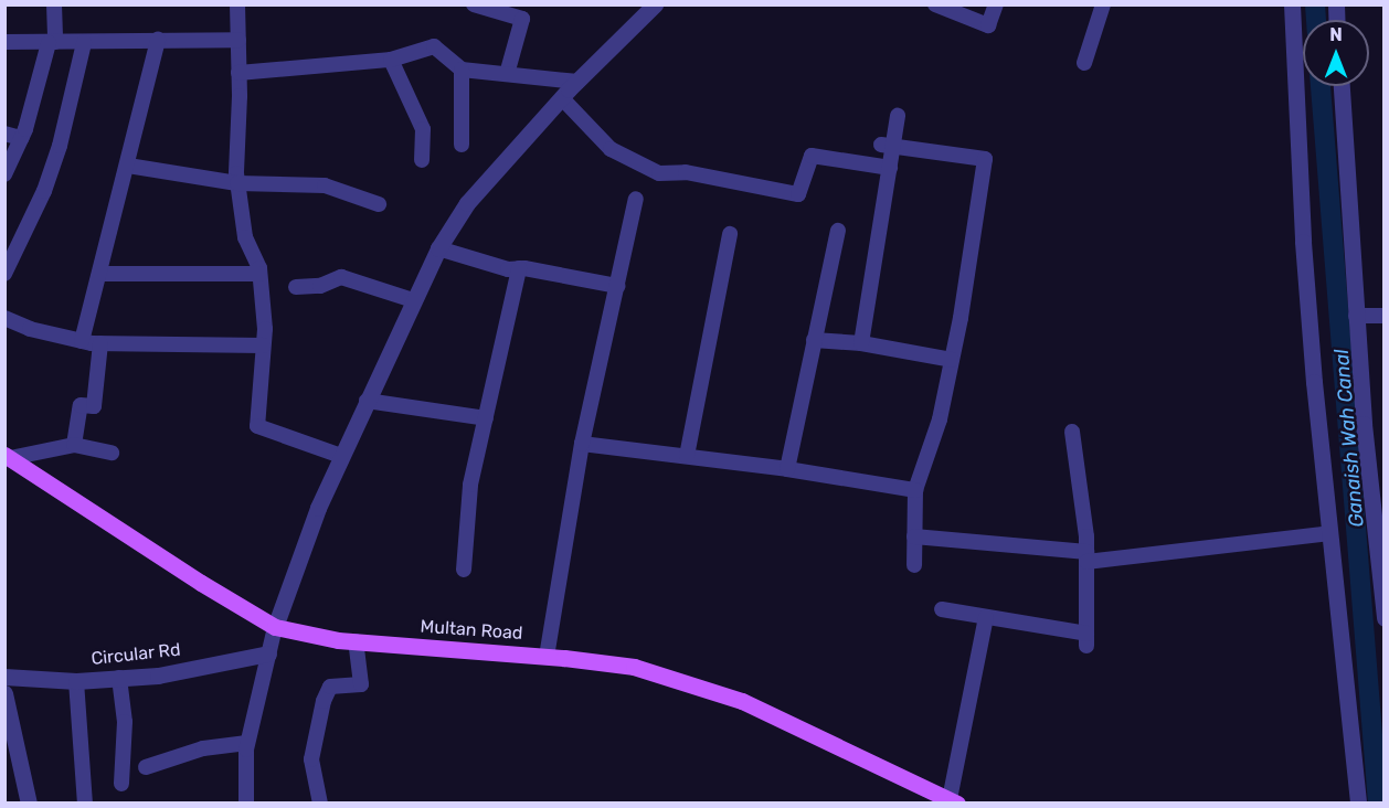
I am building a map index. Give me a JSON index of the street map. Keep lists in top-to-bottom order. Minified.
{"streets":{"main road":["Multan Road"],"street":["Circular Rd"]},"water":["Ganaish Wah Canal"],"north":"top"}
